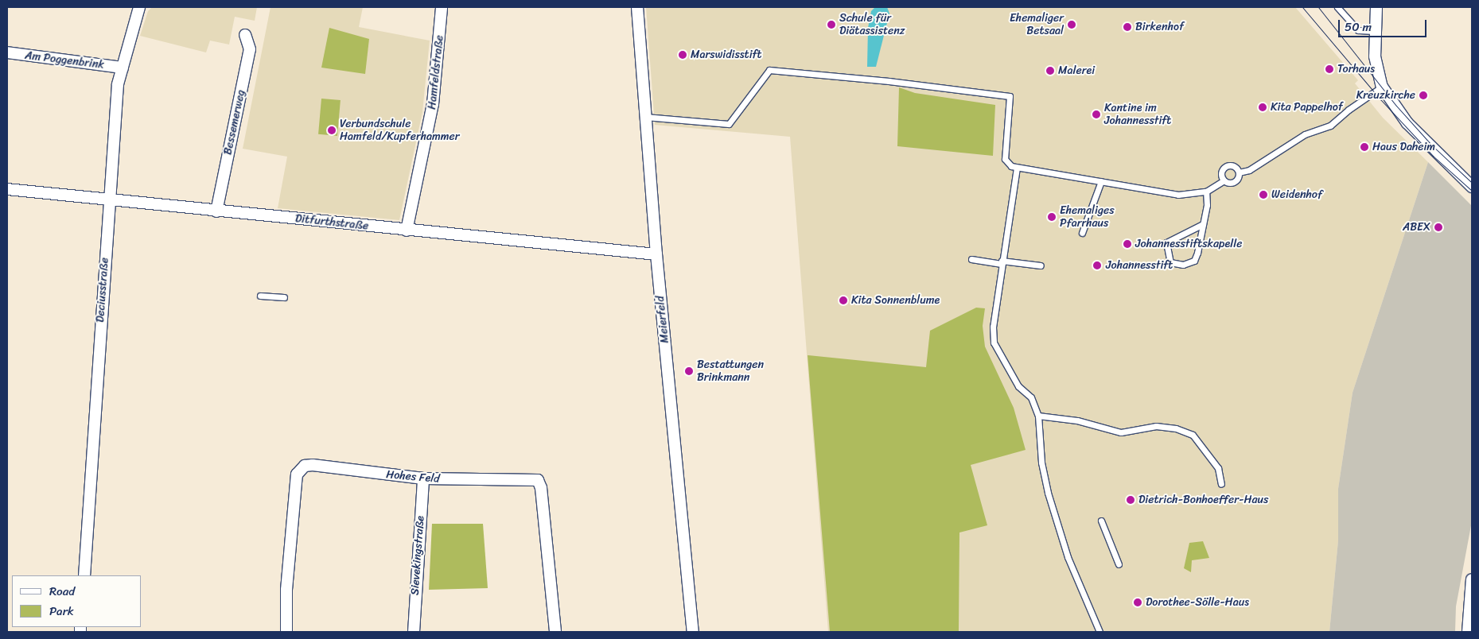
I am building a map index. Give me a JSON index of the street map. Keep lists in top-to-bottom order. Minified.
{"streets":{"street":["Am Poggenbrink","Hamfeldstraße","Bessemerweg","Ditfurthstraße","Deciusstraße","Meierfeld","Hohes Feld","Sievekingstraße"]},"crossings":[["Am Poggenbrink","Deciusstraße"],["Hamfeldstraße","Ditfurthstraße"],["Bessemerweg","Ditfurthstraße"],["Ditfurthstraße","Deciusstraße"],["Ditfurthstraße","Meierfeld"],["Hohes Feld","Sievekingstraße"]],"places":["Schule für Diätassistenz","Ehemaliger Betsaal","Birkenhof","Marswidisstift","Torhaus","Malerei","Kreuzkirche","Kita Pappelhof","Kantine im Johannesstift","Verbundschule Hamfeld/Kupferhammer","Haus Daheim","Weidenhof","Ehemaliges Pfarrhaus","ABEX","Johannesstiftskapelle","Johannesstift","Kita Sonnenblume","Bestattungen Brinkmann","Dietrich-Bonhoeffer-Haus","Dorothee-Sölle-Haus"],"legend":["Road","Park"],"scale_bar":"50 m"}
